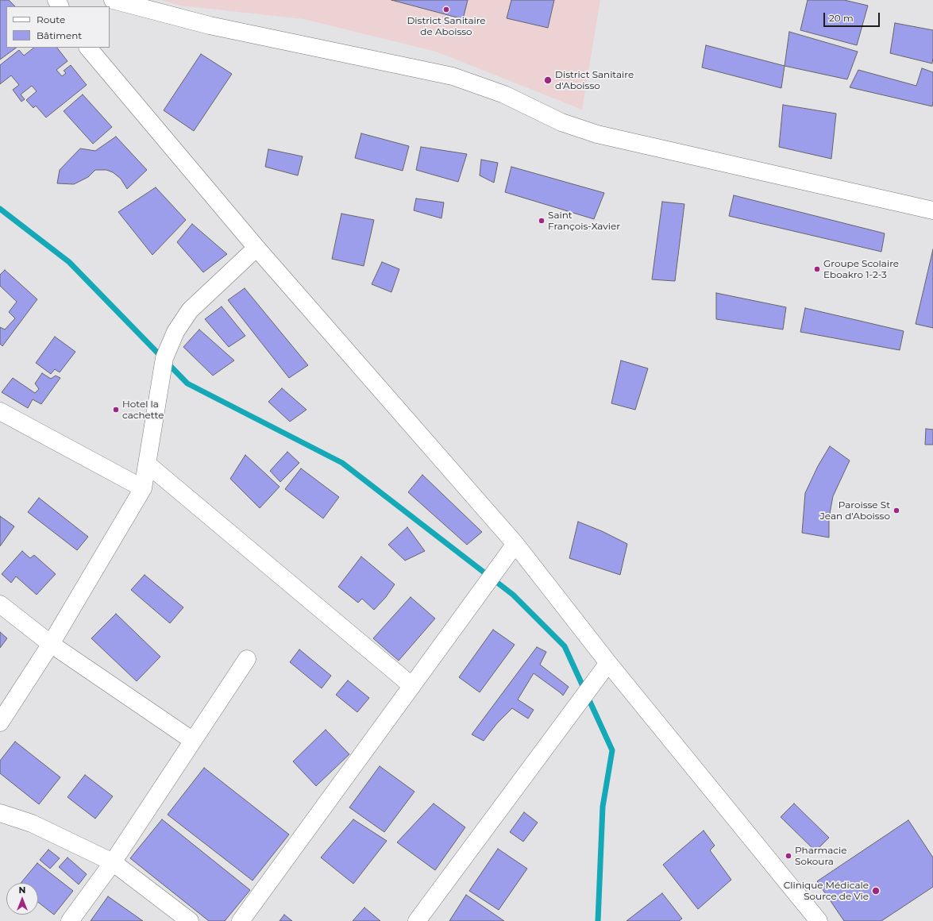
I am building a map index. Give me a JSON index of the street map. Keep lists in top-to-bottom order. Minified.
{"places":["District Sanitaire de Aboisso","District Sanitaire d'Aboisso","Saint François-Xavier","Groupe Scolaire Eboakro 1-2-3","Hotel la cachette","Paroisse St Jean d'Aboisso","Pharmacie Sokoura","Clinique Médicale Source de Vie"],"legend":["Route","Bâtiment"],"scale_bar":"20 m","north":"top"}
